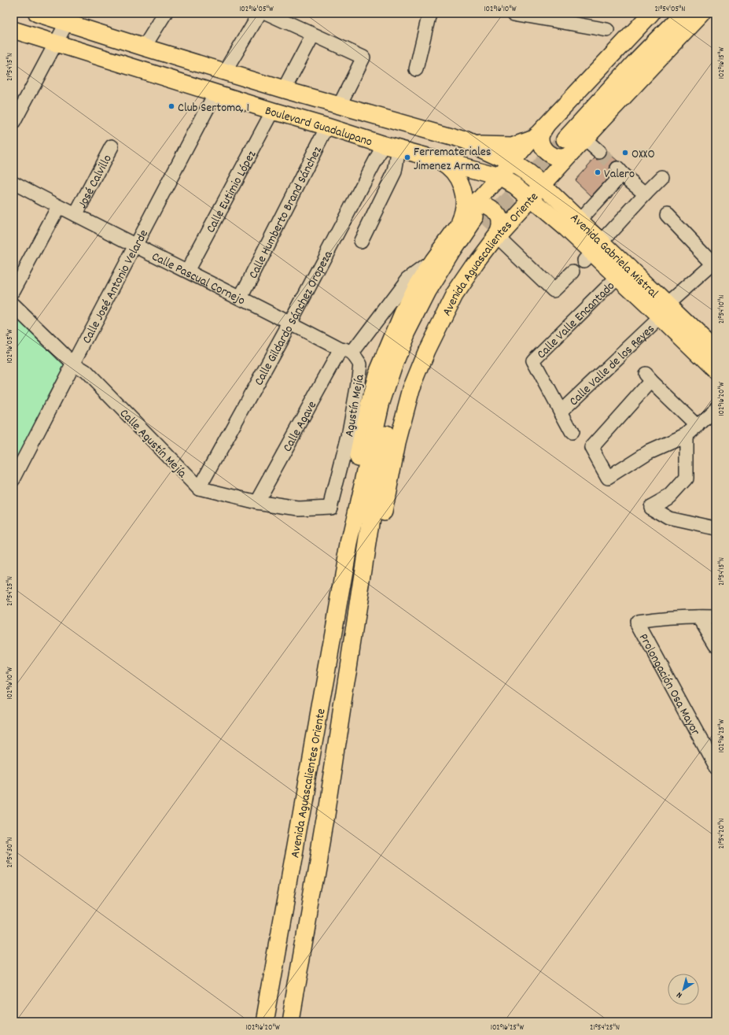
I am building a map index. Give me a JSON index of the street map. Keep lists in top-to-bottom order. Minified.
{"streets":{"main road":["Boulevard Guadalupano","Avenida Aguascalientes Oriente","Avenida Gabriela Mistral"],"street":["José Calvillo","Calle Eutimio López","Calle Humberto Brand Sánchez","Calle Pascual Cornejo","Calle José Antonio Velarde","Calle Gildardo Sánchez Oropeza","Calle Valle Encantado","Calle Valle de los Reyes","Agustín Mejía","Calle Agave","Calle Agustín Mejía","Prolongación Osa Mayor"]},"crossings":[["Boulevard Guadalupano","Calle Eutimio López"],["Boulevard Guadalupano","Calle Humberto Brand Sánchez"],["Boulevard Guadalupano","Avenida Aguascalientes Oriente"],["Boulevard Guadalupano","Avenida Gabriela Mistral"],["Boulevard Guadalupano","Calle José Antonio Velarde"],["Boulevard Guadalupano","Calle Gildardo Sánchez Oropeza"],["José Calvillo","Calle Pascual Cornejo"],["Calle Eutimio López","Calle Pascual Cornejo"],["Calle Humberto Brand Sánchez","Calle Pascual Cornejo"],["Avenida Aguascalientes Oriente","Avenida Gabriela Mistral"],["Avenida Gabriela Mistral","Calle Valle Encantado"],["Avenida Gabriela Mistral","Calle Valle de los Reyes"],["Calle Pascual Cornejo","Calle José Antonio Velarde"],["Calle Pascual Cornejo","Calle Gildardo Sánchez Oropeza"],["Calle Pascual Cornejo","Agustín Mejía"],["Calle Pascual Cornejo","Calle Agave"],["Calle José Antonio Velarde","Calle Agustín Mejía"],["Calle Gildardo Sánchez Oropeza","Calle Agustín Mejía"],["Calle Valle Encantado","Calle Valle de los Reyes"],["Agustín Mejía","Calle Agave"]],"places":["Club Sertoma, 1","OXXO","Ferremateriales Jimenez Arma","Valero"],"north":"bottom left","coordinates":["102°16'05\"W","102°16'10\"W","21°54'05\"N","102°16'15\"W","21°54'15\"N","21°54'10\"N","102°16'20\"W","21°54'25\"N","102°16'25\"W","21°54'20\"N","21°54'30\"N"]}
